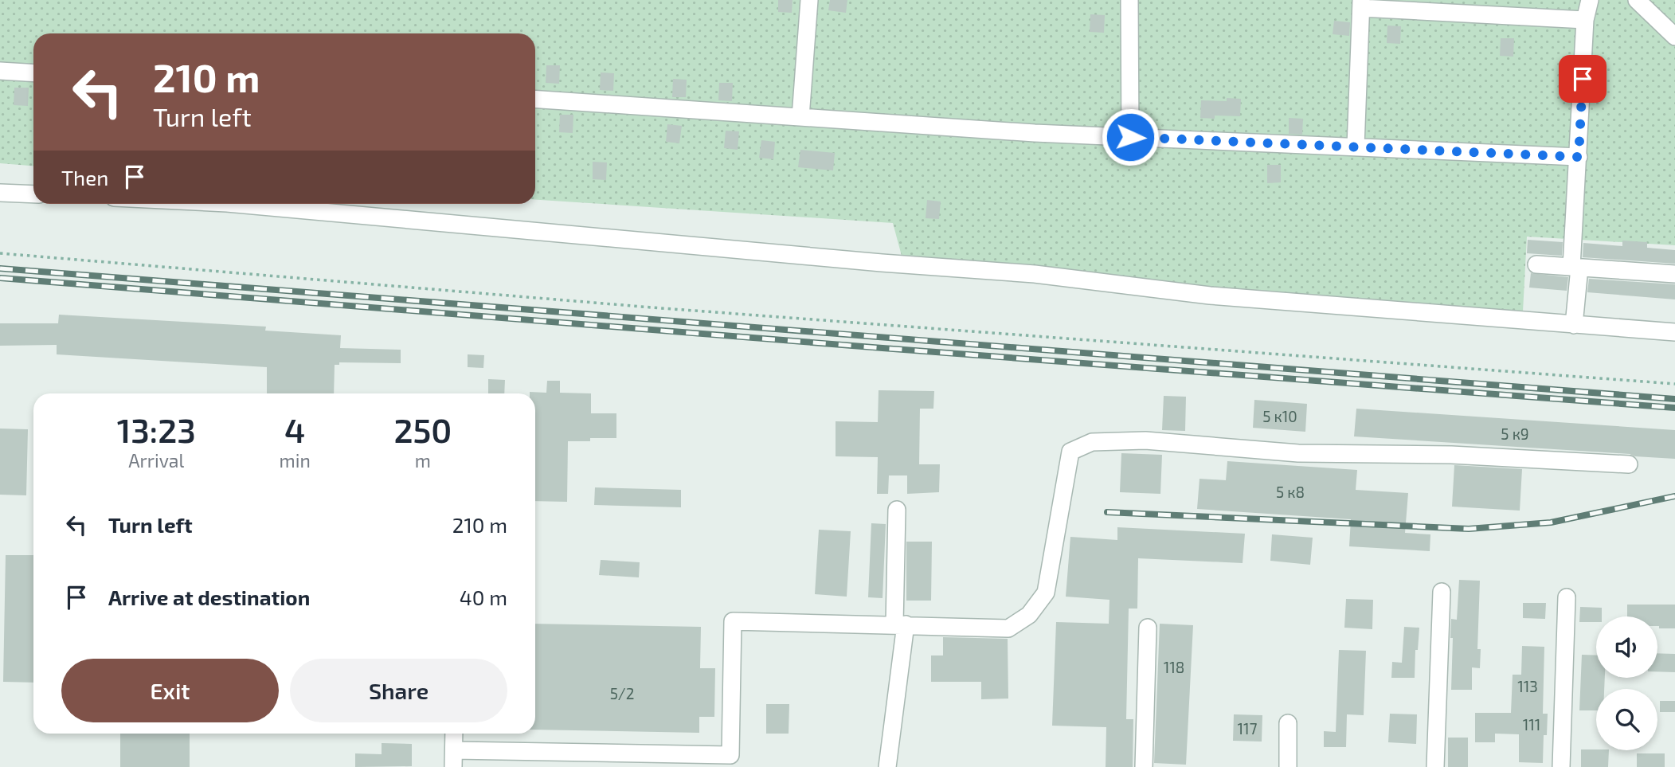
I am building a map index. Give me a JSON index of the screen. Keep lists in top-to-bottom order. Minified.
{"house_numbers":["5 к10","5 к9","5 к8","118","113","5/2","111","117"],"page":{"turn":["210 m","Turn left"],"then":"Then","eta":["13:23","Arrival","4","min","250","m"],"list":[{"name":"Turn left","value":"210 m"},{"name":"Arrive at destination","value":"40 m"}],"buttons":["Exit","Share"]}}
